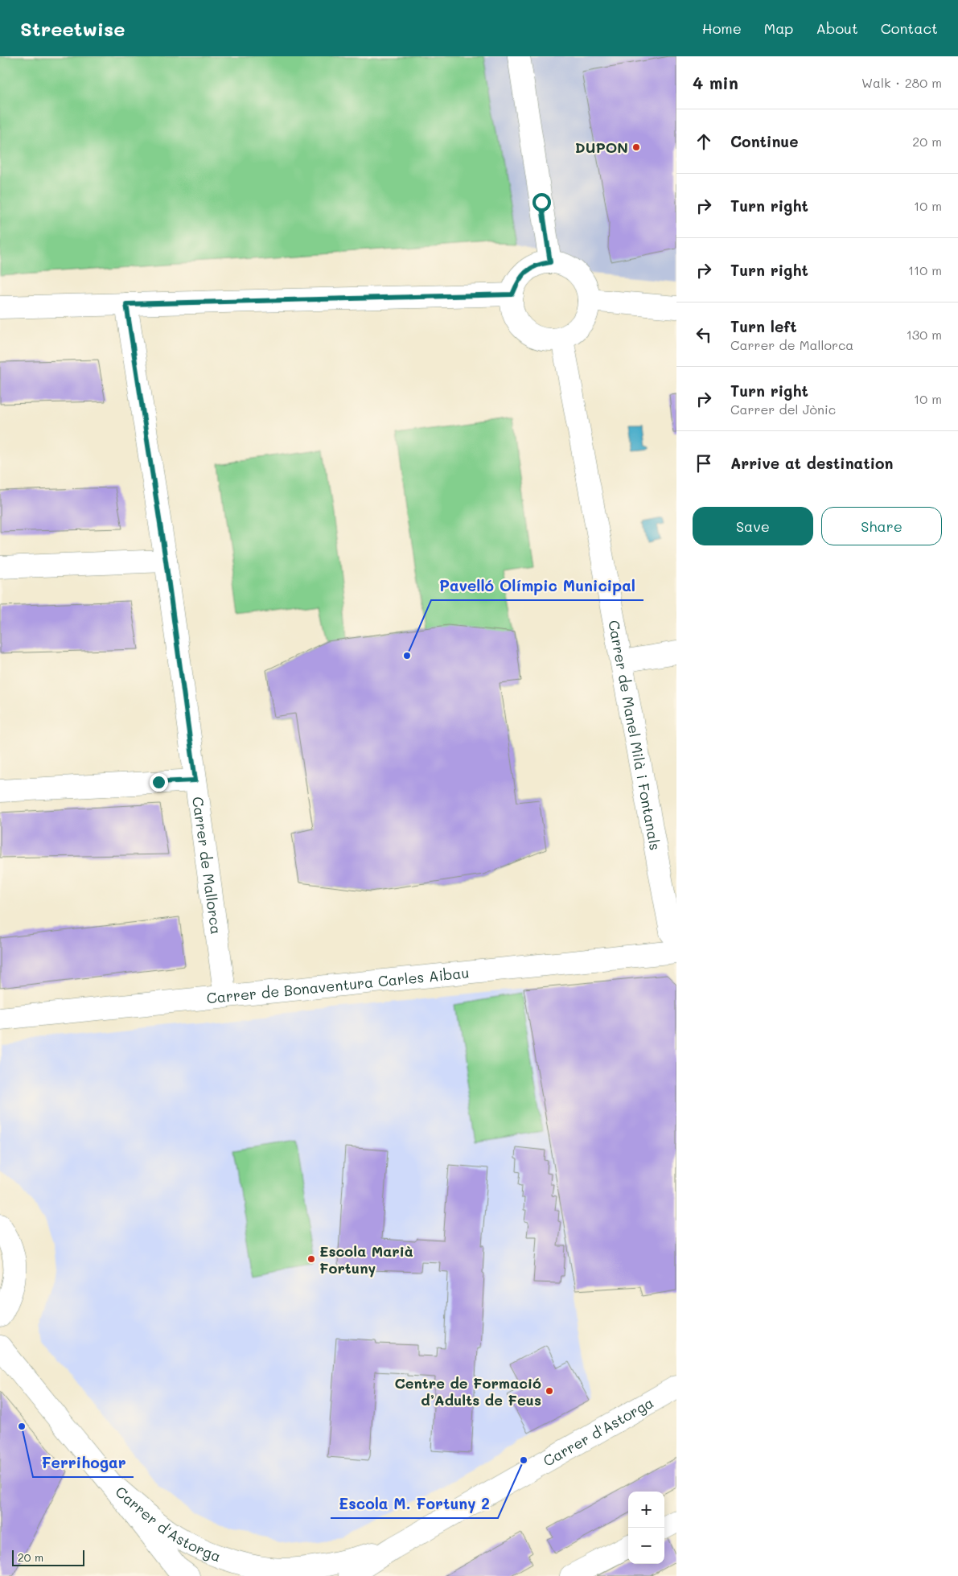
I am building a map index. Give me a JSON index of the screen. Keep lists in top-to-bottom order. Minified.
{"streets":{"street":["Carrer de Manel Milà i Fontanals","Carrer de Mallorca","Carrer de Bonaventura Carles Aibau","Carrer d'Astorga"]},"crossings":[["Carrer de Mallorca","Carrer de Bonaventura Carles Aibau"]],"places":["DUPON","Pavelló Olímpic Municipal","Escola Marià Fortuny","Centre de Formació d’Adults de Feus","Ferrihogar","Escola M. Fortuny 2"],"scale_bar":"20 m","page":{"header":"Streetwise","nav":["Home","Map","About","Contact"],"heading":["4 min","Walk · 280 m"],"list":[["Continue","20 m"],["Turn right","10 m"],["Turn right","110 m"],["Turn left","Carrer de Mallorca","130 m"],["Turn right","Carrer del Jònic","10 m"],"Arrive at destination"],"buttons":["Save","Share"],"map_buttons":["+","−"],"scale":"20 m"}}
